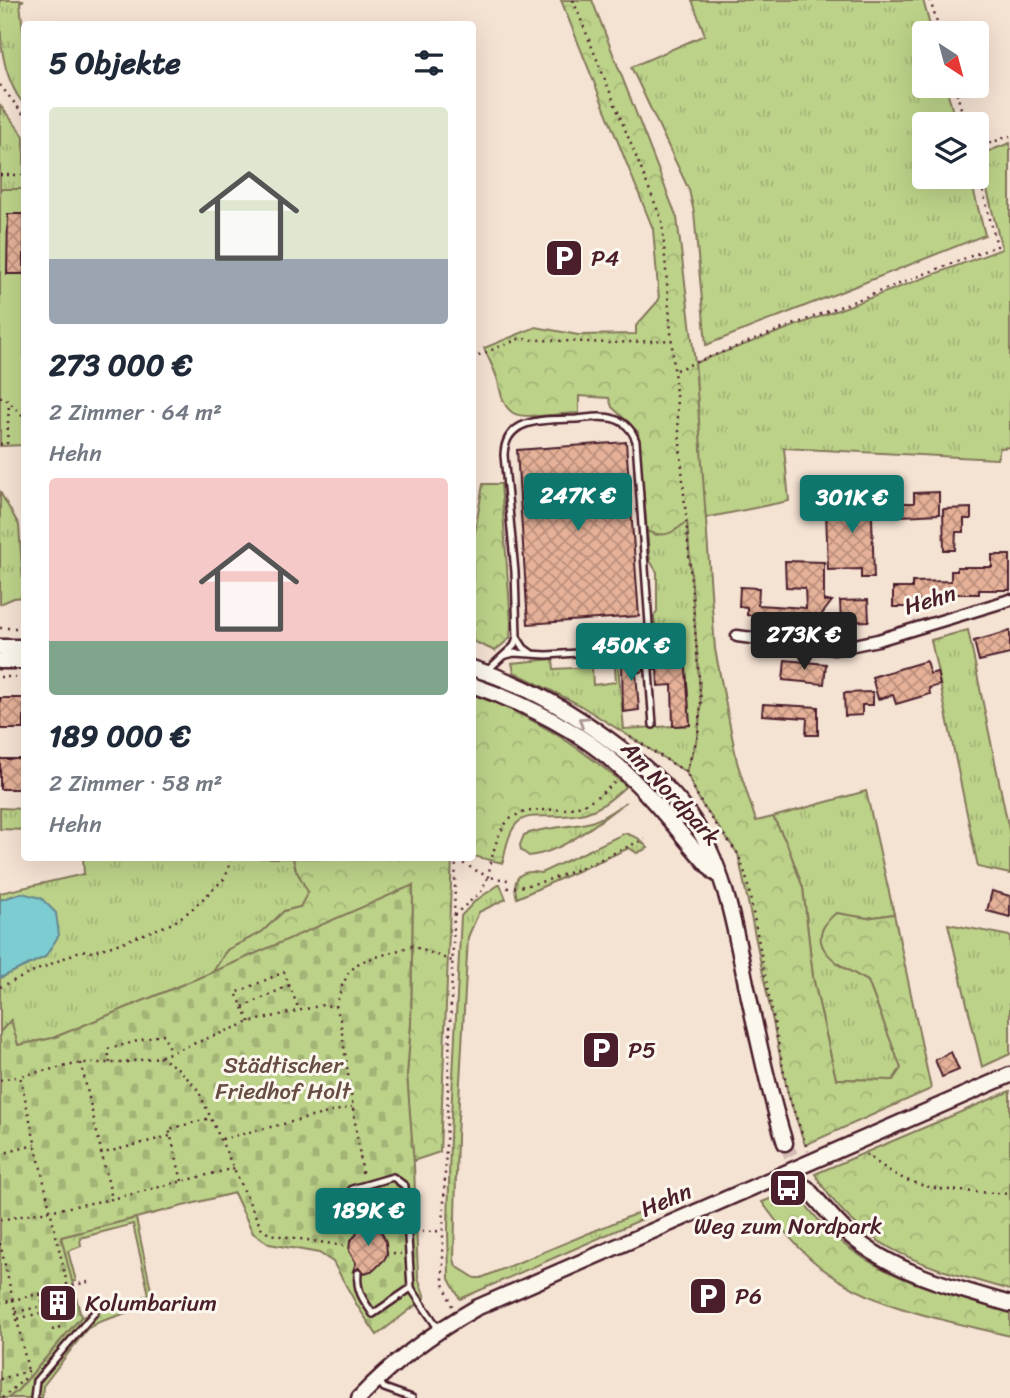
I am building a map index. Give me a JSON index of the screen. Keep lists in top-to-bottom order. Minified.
{"streets":{"street":["Hehn","Am Nordpark"]},"parks":["Städtischer Friedhof Holt"],"places":{"parking":["P4","P5","P6"],"bus stop":["Weg zum Nordpark"],"building":["Kolumbarium"]},"north":"bottom right","page":{"heading":"5 Objekte","list":[{"name":"273 000 €","note":"2 Zimmer · 64 m² · Hehn"},{"name":"189 000 €","note":"2 Zimmer · 58 m² · Hehn"}],"price":["247K €","301K €","273K €","450K €","189K €"]}}
